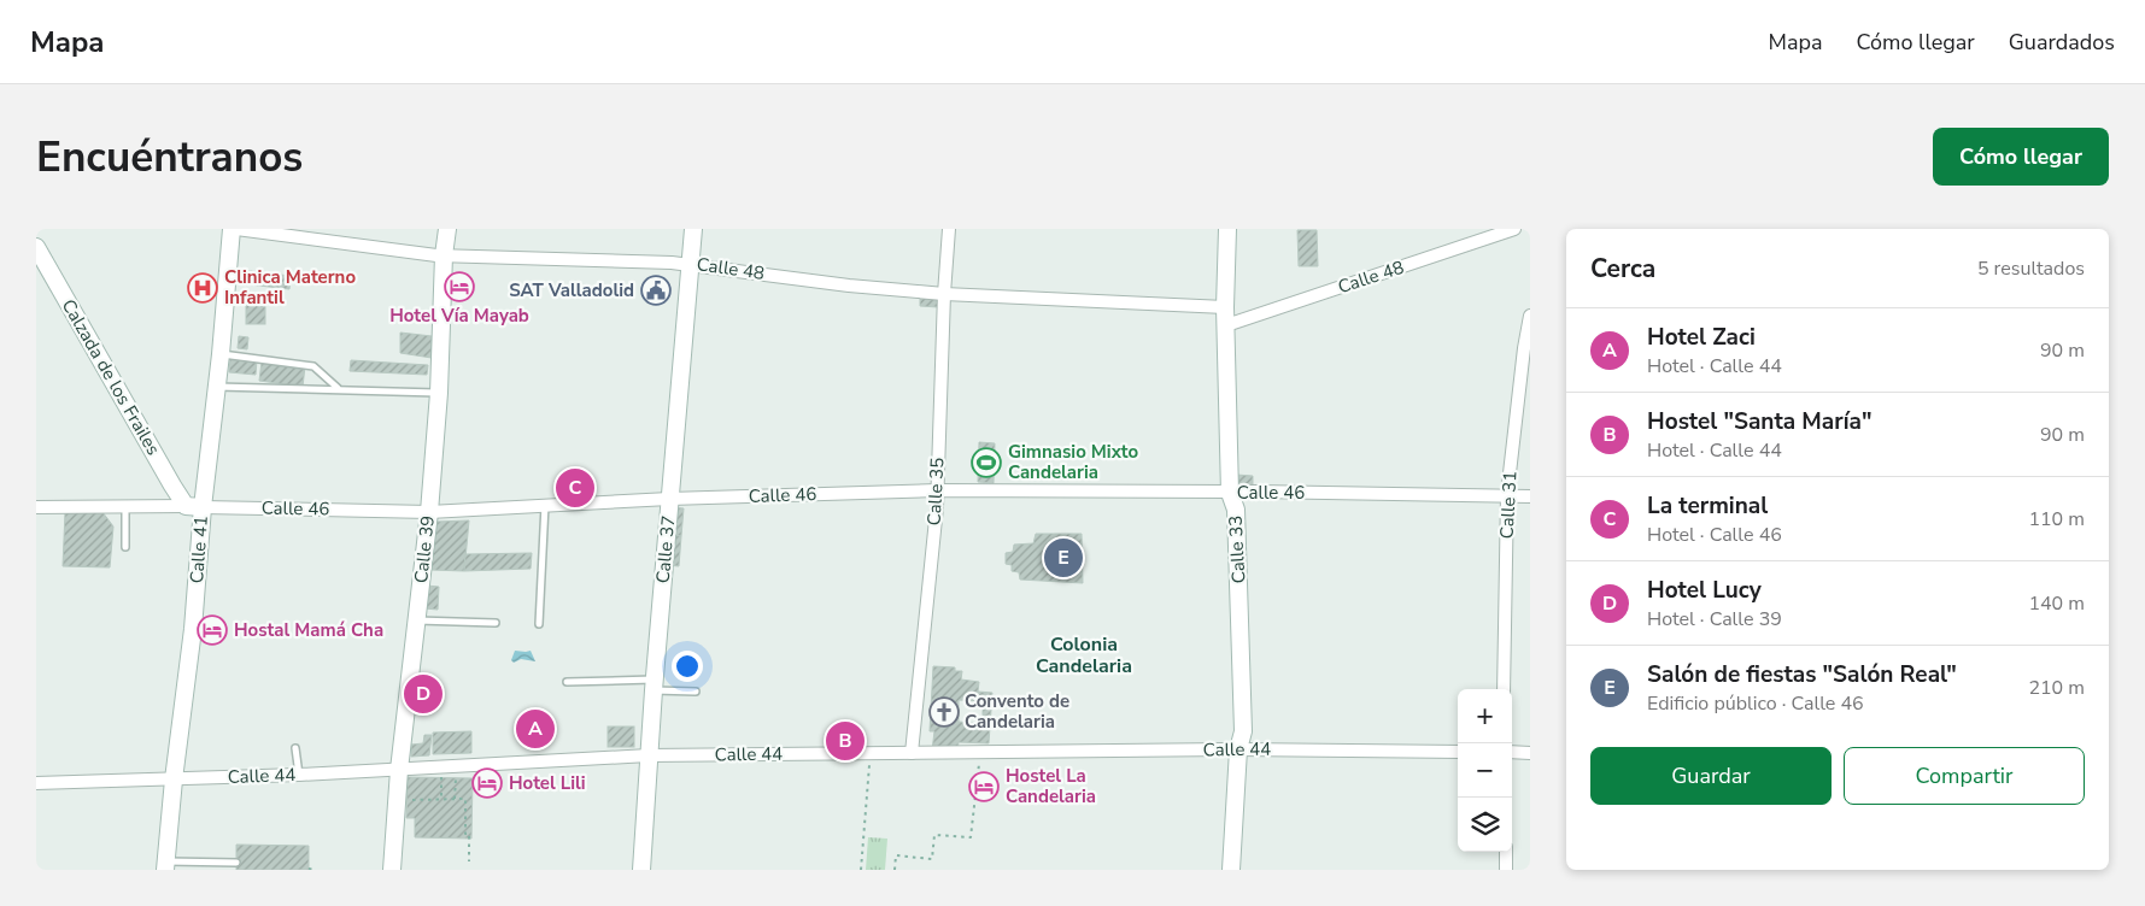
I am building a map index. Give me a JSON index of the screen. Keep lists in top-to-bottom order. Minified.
{"streets":{"street":["Calle 48","Calzada de los Frailes","Calle 35","Calle 46","Calle 31","Calle 41","Calle 39","Calle 37","Calle 33","Calle 44"]},"crossings":[["Calle 48","Calle 35"],["Calle 48","Calle 41"],["Calle 48","Calle 39"],["Calle 48","Calle 37"],["Calle 48","Calle 33"],["Calzada de los Frailes","Calle 46"],["Calzada de los Frailes","Calle 41"],["Calle 35","Calle 46"],["Calle 35","Calle 44"],["Calle 46","Calle 31"],["Calle 46","Calle 41"],["Calle 46","Calle 39"],["Calle 46","Calle 37"],["Calle 46","Calle 33"],["Calle 41","Calle 44"],["Calle 39","Calle 44"],["Calle 37","Calle 44"],["Calle 33","Calle 44"]],"districts":["Colonia Candelaria"],"places":{"hotel":["Hotel Vía Mayab","Hostal Mamá Cha","Hotel Lili","Hostel La Candelaria"],"hospital":["Clinica Materno Infantil"],"public building":["SAT Valladolid"],"sports":["Gimnasio Mixto Candelaria"],"church":["Convento de Candelaria"]},"page":{"header":"Mapa","nav":["Mapa","Cómo llegar","Guardados"],"buttons":["Cómo llegar",["Guardar","Compartir"]],"title":"Encuéntranos","heading":["Cerca","5 resultados"],"list":[{"mark":"A","name":"Hotel Zaci","note":"Hotel · Calle 44","value":"90 m"},{"mark":"B","name":"Hostel \"Santa María\"","note":"Hotel · Calle 44","value":"90 m"},{"mark":"C","name":"La terminal","note":"Hotel · Calle 46","value":"110 m"},{"mark":"D","name":"Hotel Lucy","note":"Hotel · Calle 39","value":"140 m"},{"mark":"E","name":"Salón de fiestas \"Salón Real\"","note":"Edificio público · Calle 46","value":"210 m"}],"pins":["C","E","D","A","B"],"map_buttons":["+","−"]}}
